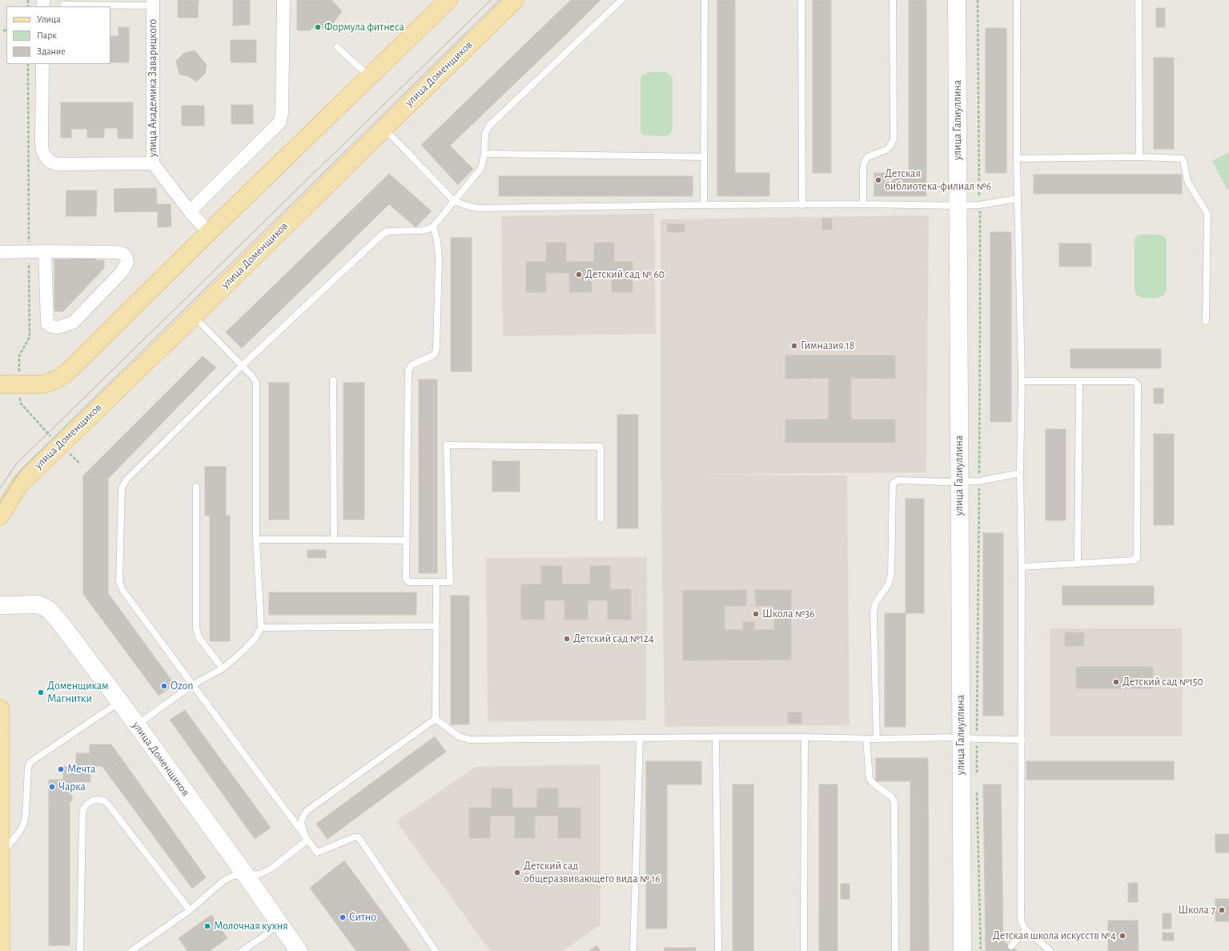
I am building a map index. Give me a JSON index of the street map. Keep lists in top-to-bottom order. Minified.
{"streets":{"main road":["улица Доменщиков"],"street":["улица Академика Заварицкого","улица Галиуллина"]},"places":["Формула фитнеса","Детская библиотека-филиал №6","Детский сад № 60","Гимназия 18","Школа №36","Детский сад №124","Детский сад №150","Ozon","Доменщикам Магнитки","Мечта","Чарка","Детский сад общеразвивающего вида № 16","Школа 7","Ситно","Молочная кухня","Детская школа искусств №4"],"legend":["Улица","Парк","Здание"]}
